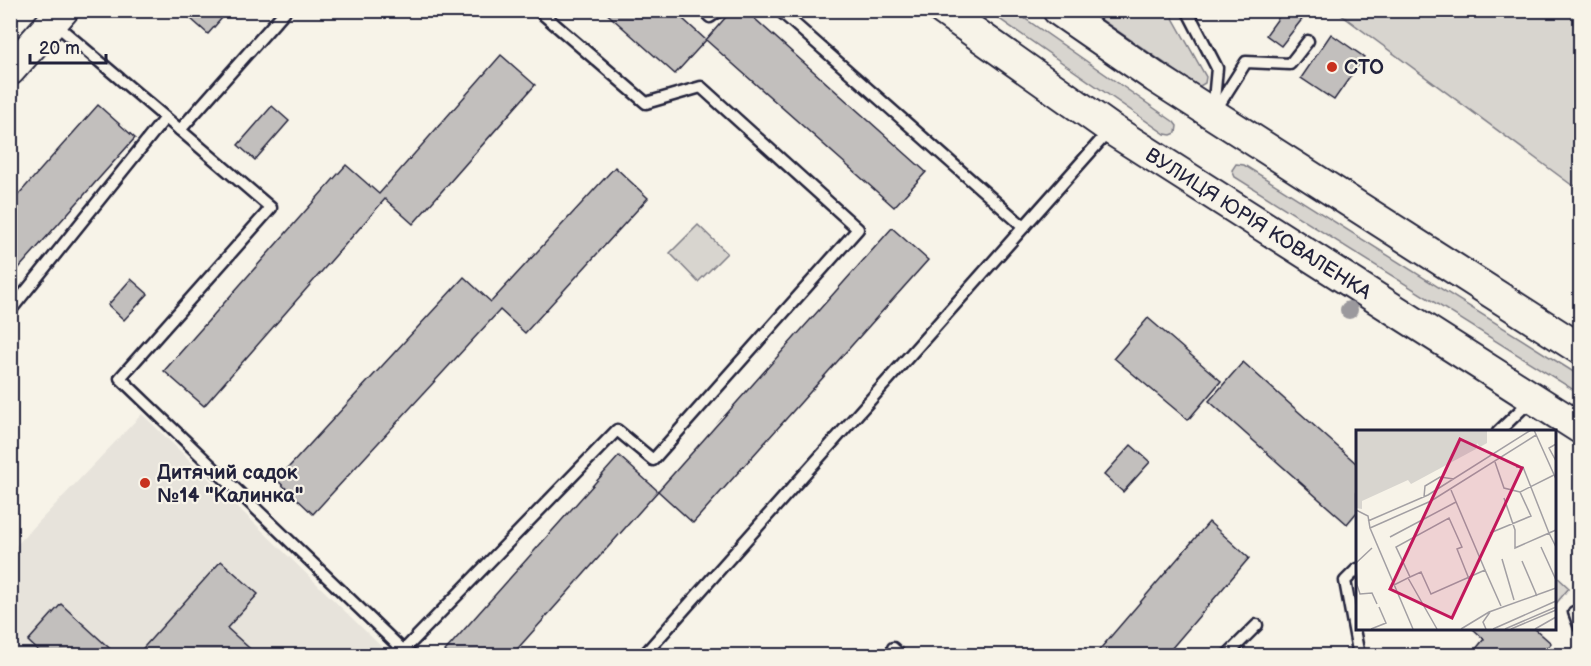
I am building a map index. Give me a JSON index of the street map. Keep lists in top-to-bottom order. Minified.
{"streets":{"street":["ВУЛИЦЯ ЮРІЯ КОВАЛЕНКА"]},"places":["СТО","Дитячий садок №14 \"Калинка\""],"scale_bar":"20 m"}
